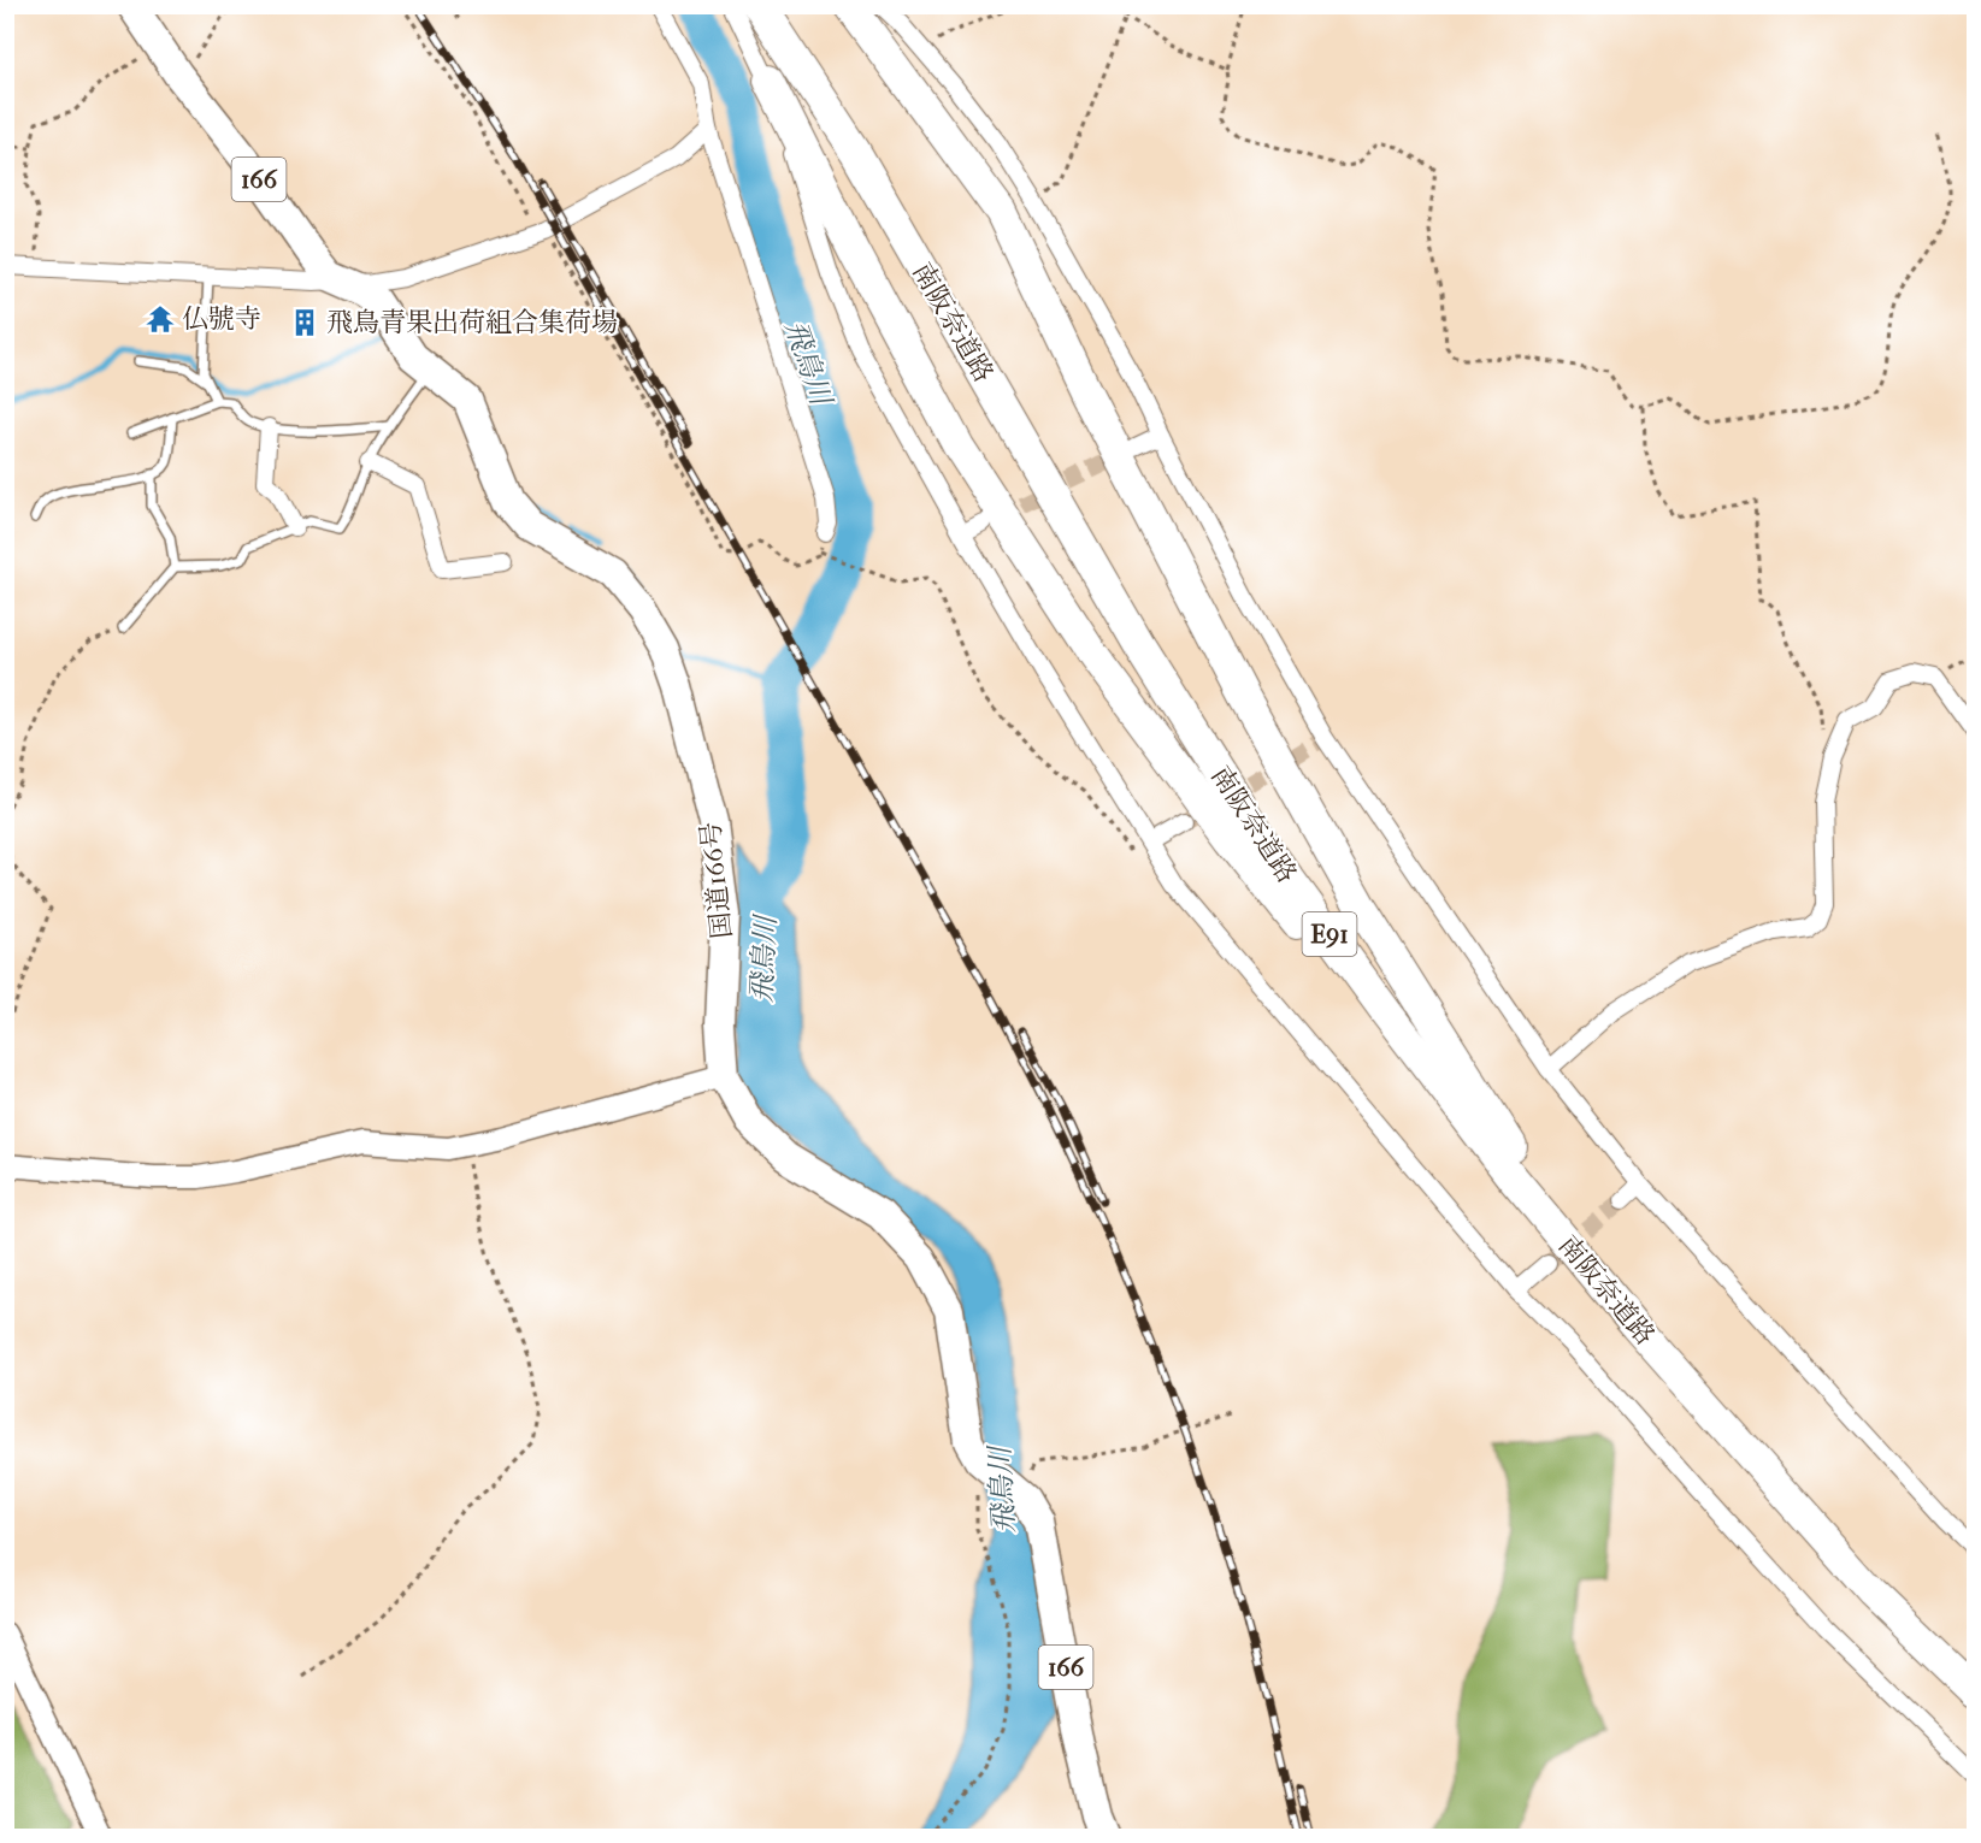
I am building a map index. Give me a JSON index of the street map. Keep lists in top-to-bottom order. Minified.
{"streets":{"highway":["166","南阪奈道路","国道166号","E91"]},"water":["飛鳥川"],"places":{"temple":["仏號寺"],"building":["飛鳥青果出荷組合集荷場"]}}
